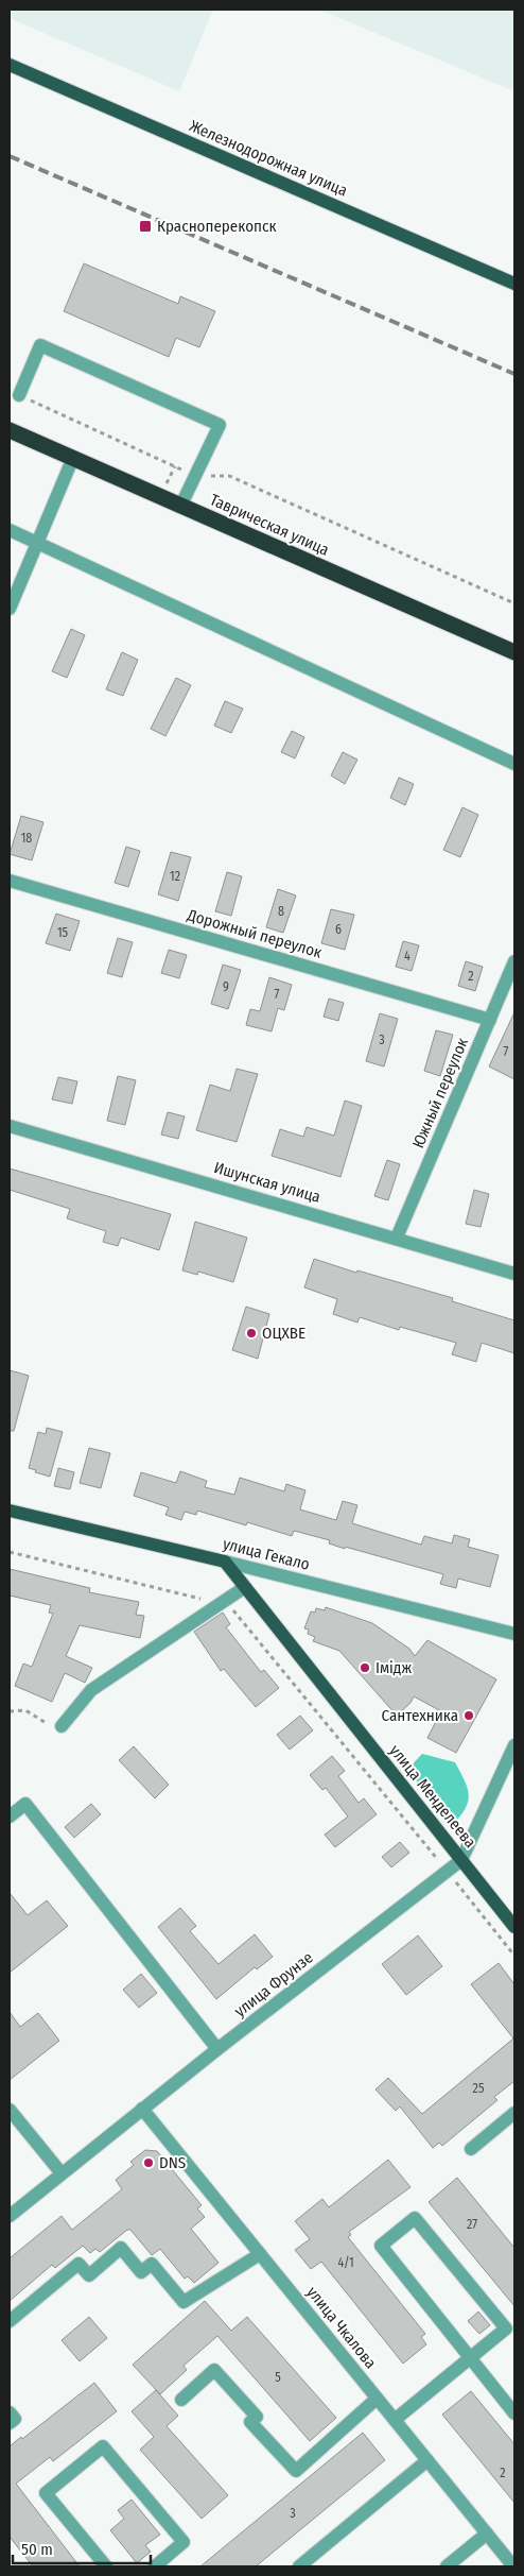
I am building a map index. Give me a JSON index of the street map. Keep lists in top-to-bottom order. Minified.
{"streets":{"highway":["Таврическая улица"],"main road":["Железнодорожная улица","улица Гекало","улица Менделеева"],"street":["Дорожный переулок","Южный переулок","Ишунская улица","улица Фрунзе","улица Чкалова"]},"crossings":[["Дорожный переулок","Южный переулок"],["Южный переулок","Ишунская улица"],["улица Гекало","улица Менделеева"],["улица Менделеева","улица Фрунзе"],["улица Фрунзе","улица Чкалова"]],"places":{"transit":["Красноперекопск"],"other":["ОЦХВЕ","Імідж","Сантехника","DNS"]},"house_numbers":["18","12","8","6","15","4","2","9","7","3","7","25","27","4/1","5","2","3"],"scale_bar":"50 m"}
